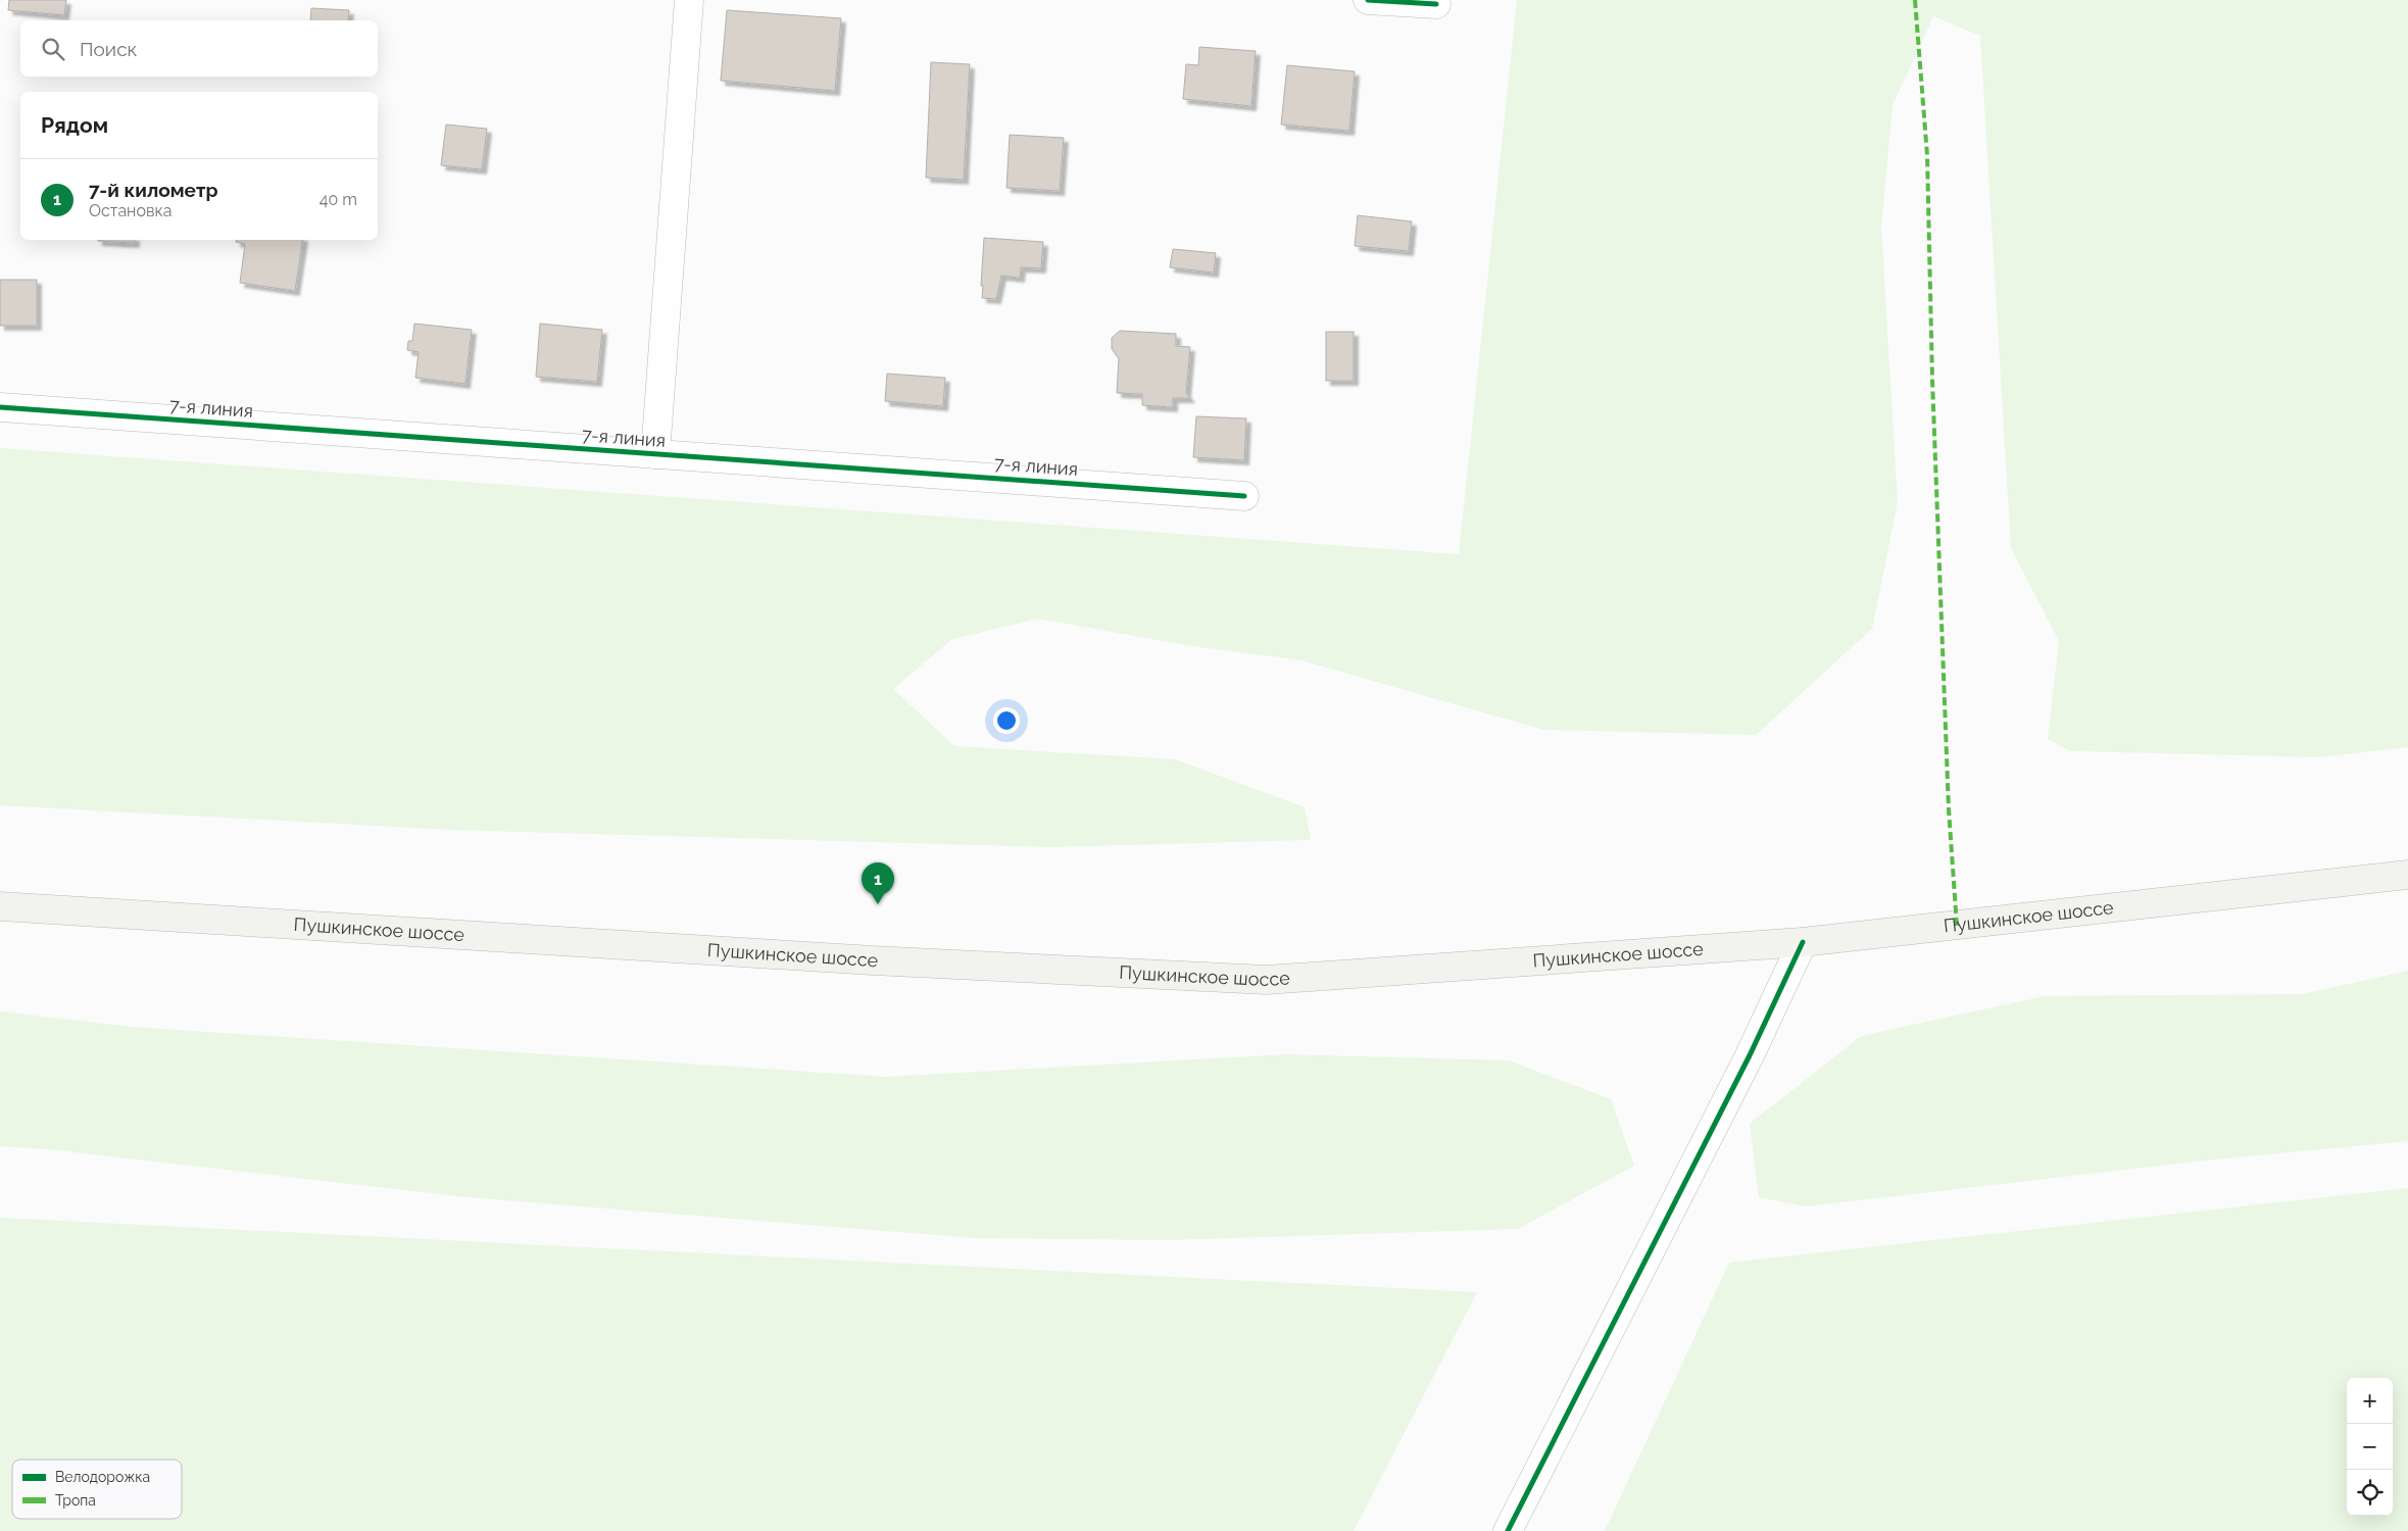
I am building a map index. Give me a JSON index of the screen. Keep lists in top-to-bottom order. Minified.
{"streets":{"main road":["Пушкинское шоссе"],"street":["7-я линия"]},"legend":["Велодорожка","Тропа"],"page":{"search":"Поиск","heading":"Рядом","list":[{"mark":"1","name":"7-й километр","note":"Остановка","value":"40 m"}],"pins":"1","map_buttons":["+","−"]}}
